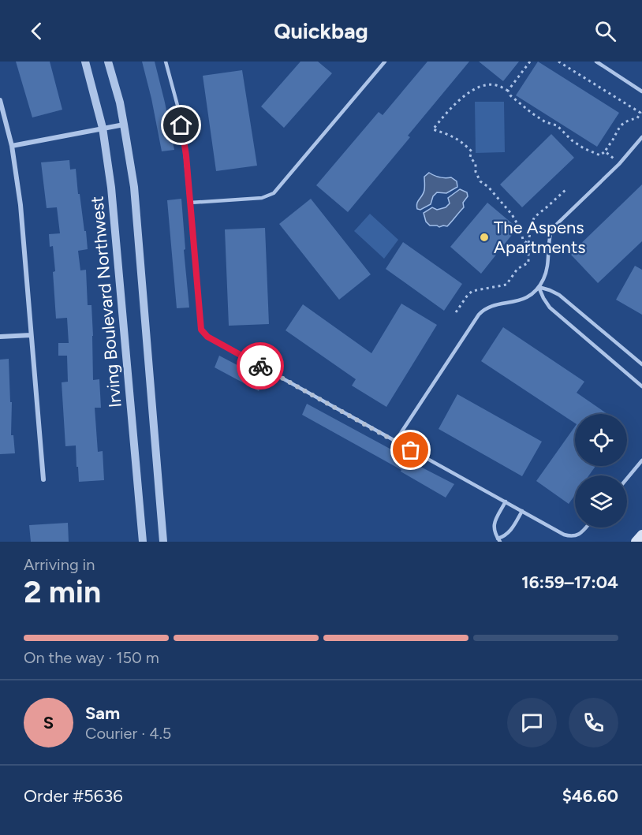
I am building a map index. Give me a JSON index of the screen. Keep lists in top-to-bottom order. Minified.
{"streets":{"street":["Irving Boulevard Northwest"]},"places":["The Aspens Apartments"],"page":{"header":"Quickbag","heading":["2 min","Arriving in","16:59–17:04"],"panel":["Sam","Courier · 4.5","Order #5636","$46.60"],"bar":"On the way · 150 m","round":"S"}}
